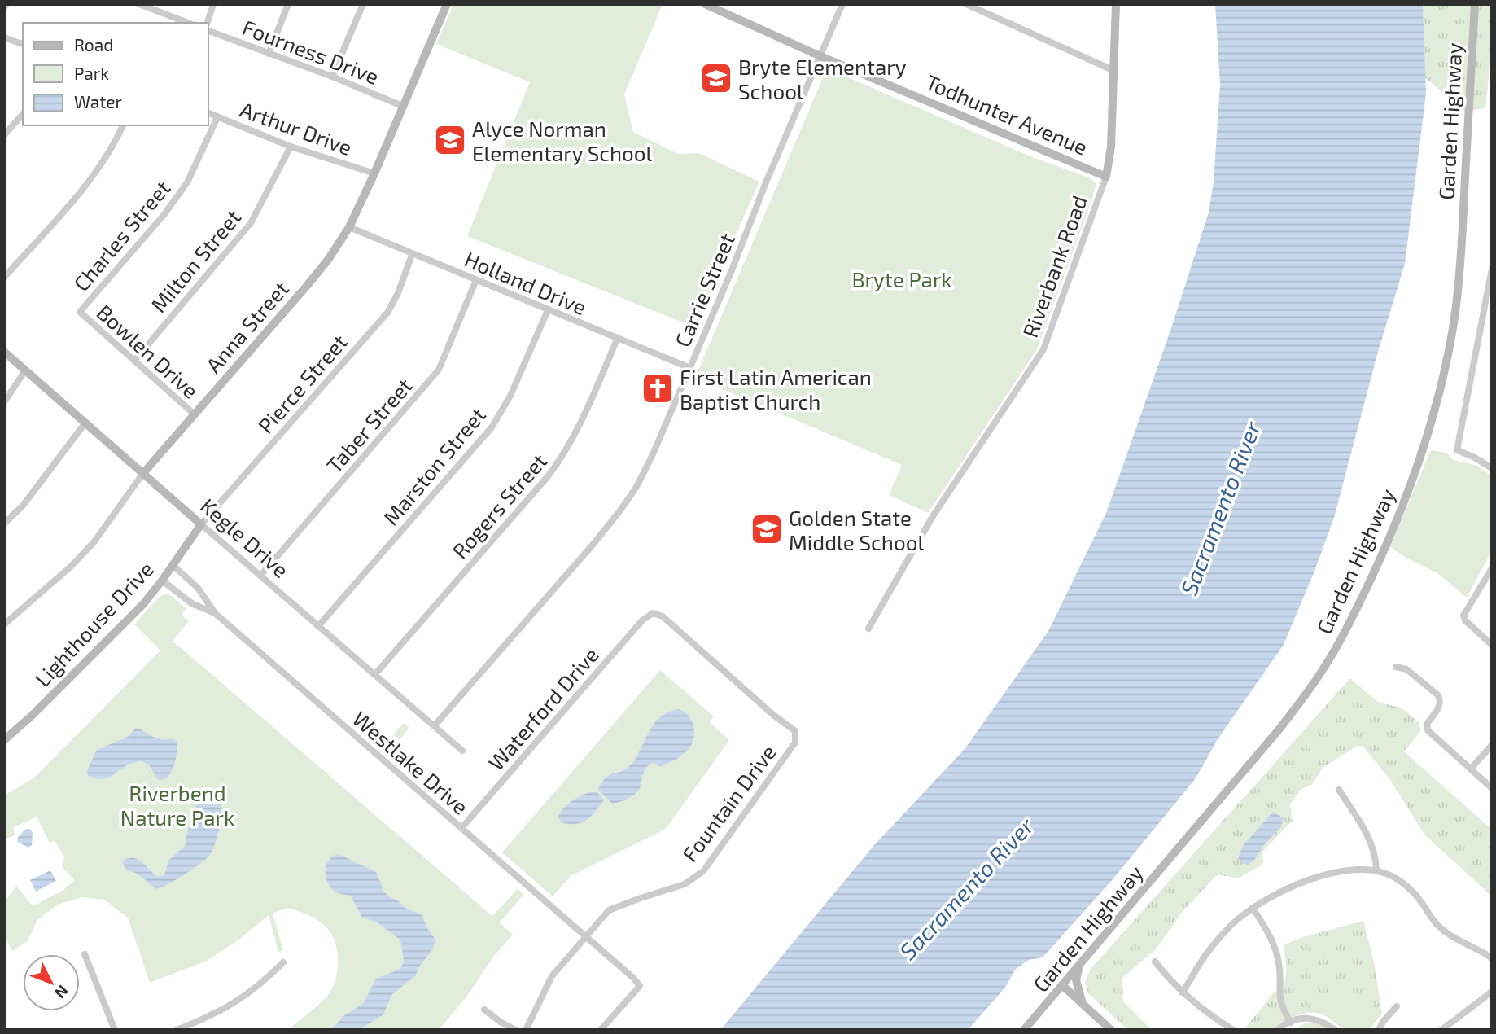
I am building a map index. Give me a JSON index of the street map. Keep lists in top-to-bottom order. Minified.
{"streets":{"street":["Fourness Drive","Todhunter Avenue","Garden Highway","Arthur Drive","Charles Street","Milton Street","Riverbank Road","Holland Drive","Carrie Street","Anna Street","Bowlen Drive","Pierce Street","Taber Street","Marston Street","Rogers Street","Kegle Drive","Lighthouse Drive","Waterford Drive","Westlake Drive","Fountain Drive"]},"crossings":[["Fourness Drive","Anna Street"],["Todhunter Avenue","Riverbank Road"],["Todhunter Avenue","Carrie Street"],["Arthur Drive","Charles Street"],["Arthur Drive","Milton Street"],["Arthur Drive","Anna Street"],["Charles Street","Bowlen Drive"],["Milton Street","Bowlen Drive"],["Holland Drive","Carrie Street"],["Holland Drive","Anna Street"],["Holland Drive","Pierce Street"],["Holland Drive","Taber Street"],["Holland Drive","Marston Street"],["Holland Drive","Rogers Street"],["Carrie Street","Kegle Drive"],["Anna Street","Bowlen Drive"],["Anna Street","Kegle Drive"],["Pierce Street","Kegle Drive"],["Pierce Street","Lighthouse Drive"],["Taber Street","Kegle Drive"],["Marston Street","Kegle Drive"],["Rogers Street","Kegle Drive"],["Kegle Drive","Lighthouse Drive"],["Lighthouse Drive","Westlake Drive"],["Waterford Drive","Westlake Drive"],["Waterford Drive","Fountain Drive"],["Westlake Drive","Fountain Drive"]],"water":["Sacramento River"],"parks":["Bryte Park","Riverbend Nature Park"],"places":{"school or university":["Bryte Elementary School","Alyce Norman Elementary School","Golden State Middle School"],"church":["First Latin American Baptist Church"]},"legend":["Road","Park","Water"],"north":"bottom right"}
